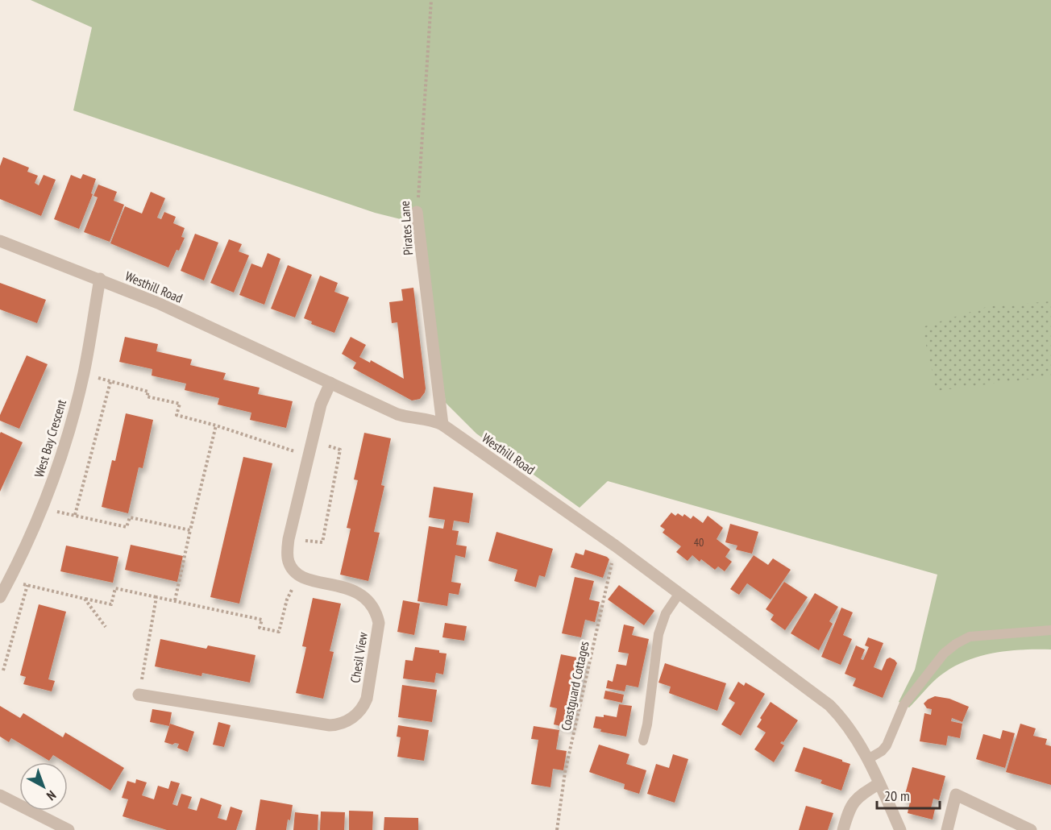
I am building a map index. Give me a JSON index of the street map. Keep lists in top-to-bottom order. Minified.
{"streets":{"street":["Pirates Lane","Westhill Road","West Bay Crescent","Chesil View"],"path":["Coastguard Cottages"]},"crossings":[["Pirates Lane","Westhill Road"],["Westhill Road","West Bay Crescent"],["Westhill Road","Coastguard Cottages"]],"house_numbers":["40"],"scale_bar":"20 m","north":"bottom right"}
